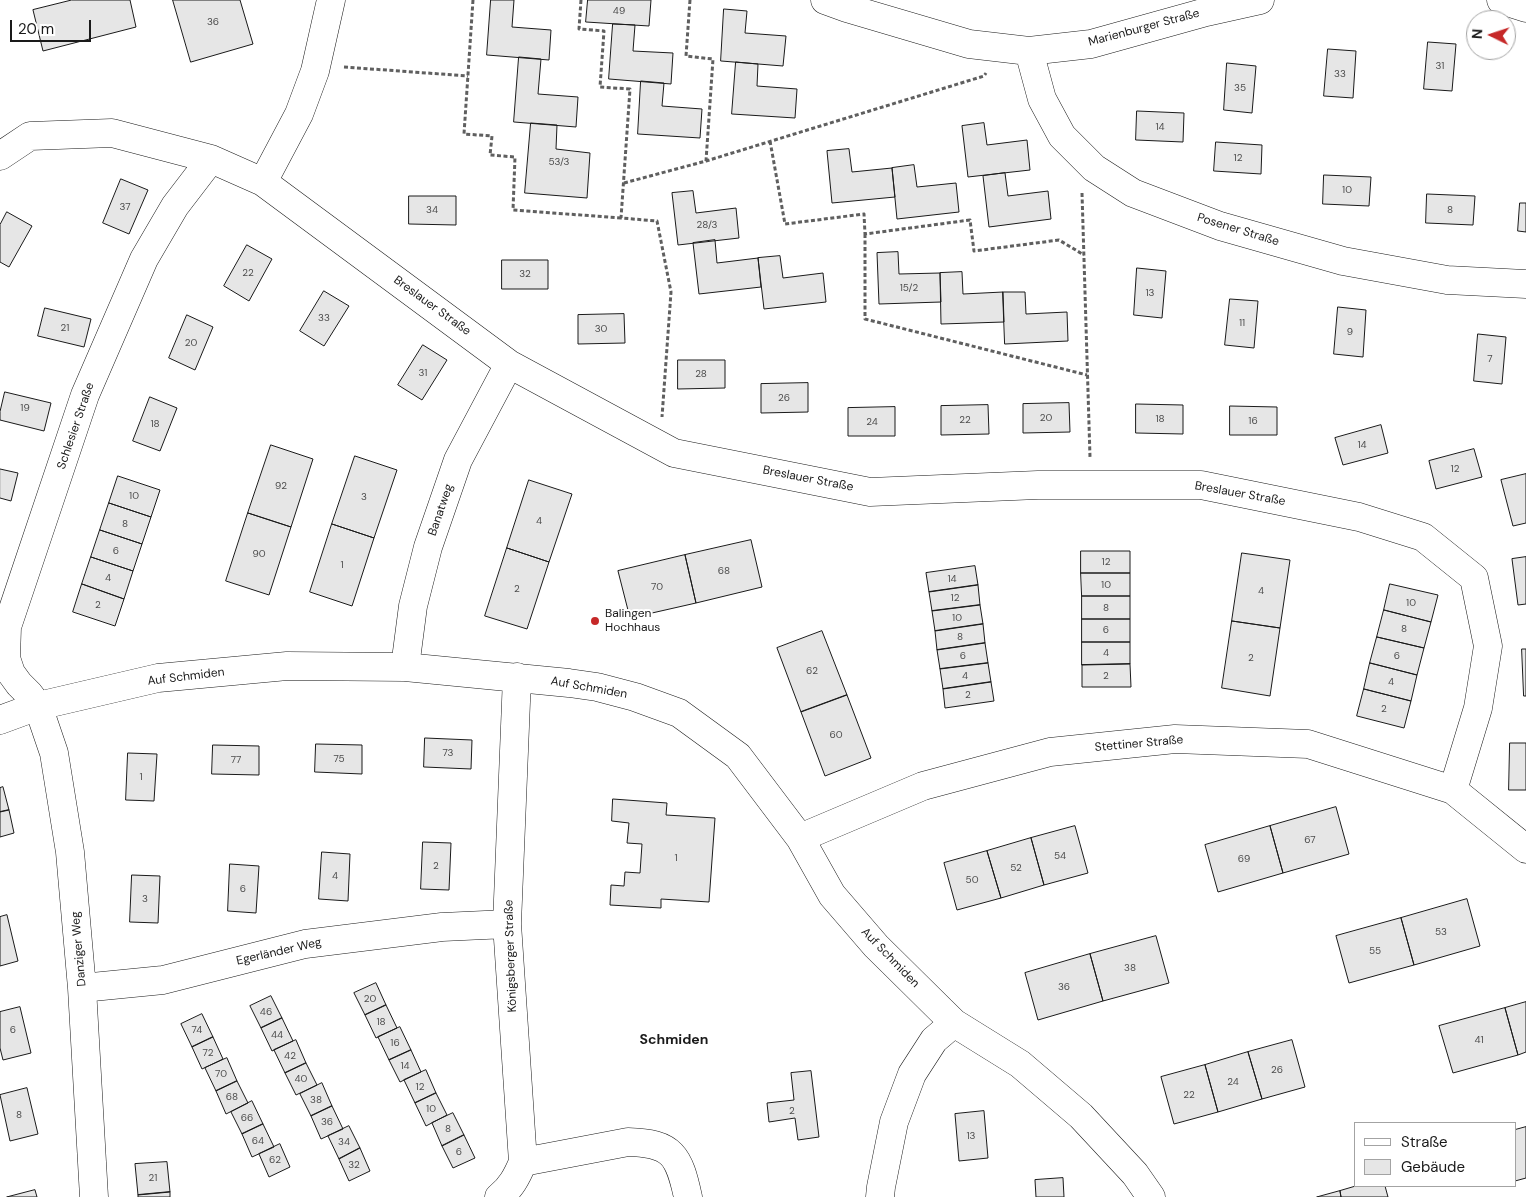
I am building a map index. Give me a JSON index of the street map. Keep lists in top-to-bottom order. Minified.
{"streets":{"street":["Marienburger Straße","Posener Straße","Breslauer Straße","Schlesier Straße","Banatweg","Auf Schmiden","Stettiner Straße","Danziger Weg","Egerländer Weg","Königsberger Straße"]},"crossings":[["Marienburger Straße","Posener Straße"],["Breslauer Straße","Schlesier Straße"],["Breslauer Straße","Banatweg"],["Breslauer Straße","Stettiner Straße"],["Schlesier Straße","Auf Schmiden"],["Schlesier Straße","Danziger Weg"],["Banatweg","Auf Schmiden"],["Auf Schmiden","Stettiner Straße"],["Auf Schmiden","Danziger Weg"],["Auf Schmiden","Königsberger Straße"],["Danziger Weg","Egerländer Weg"],["Egerländer Weg","Königsberger Straße"]],"districts":["Schmiden"],"places":["Balingen Hochhaus"],"house_numbers":["49","36","31","33","35","14","12","53/3","10","37","34","8","28/3","22","32","15/2","13","33","11","21","30","9","20","7","31","28","26","19","20","18","22","16","24","18","14","12","92","10","3","4","8","6","90","12","1","68","4","14","10","70","2","4","12","10","2","8","10","8","6","8","4","6","6","2","62","4","2","4","2","2","60","73","75","77","1","67","54","1","69","2","52","4","50","6","3","53","55","38","36","20","46","18","6","74","44","41","16","72","42","14","26","70","40","24","12","22","68","38","10","2","8","66","36","8","13","64","34","6","62","32","21"],"legend":["Straße","Gebäude"],"scale_bar":"20 m","north":"left"}
